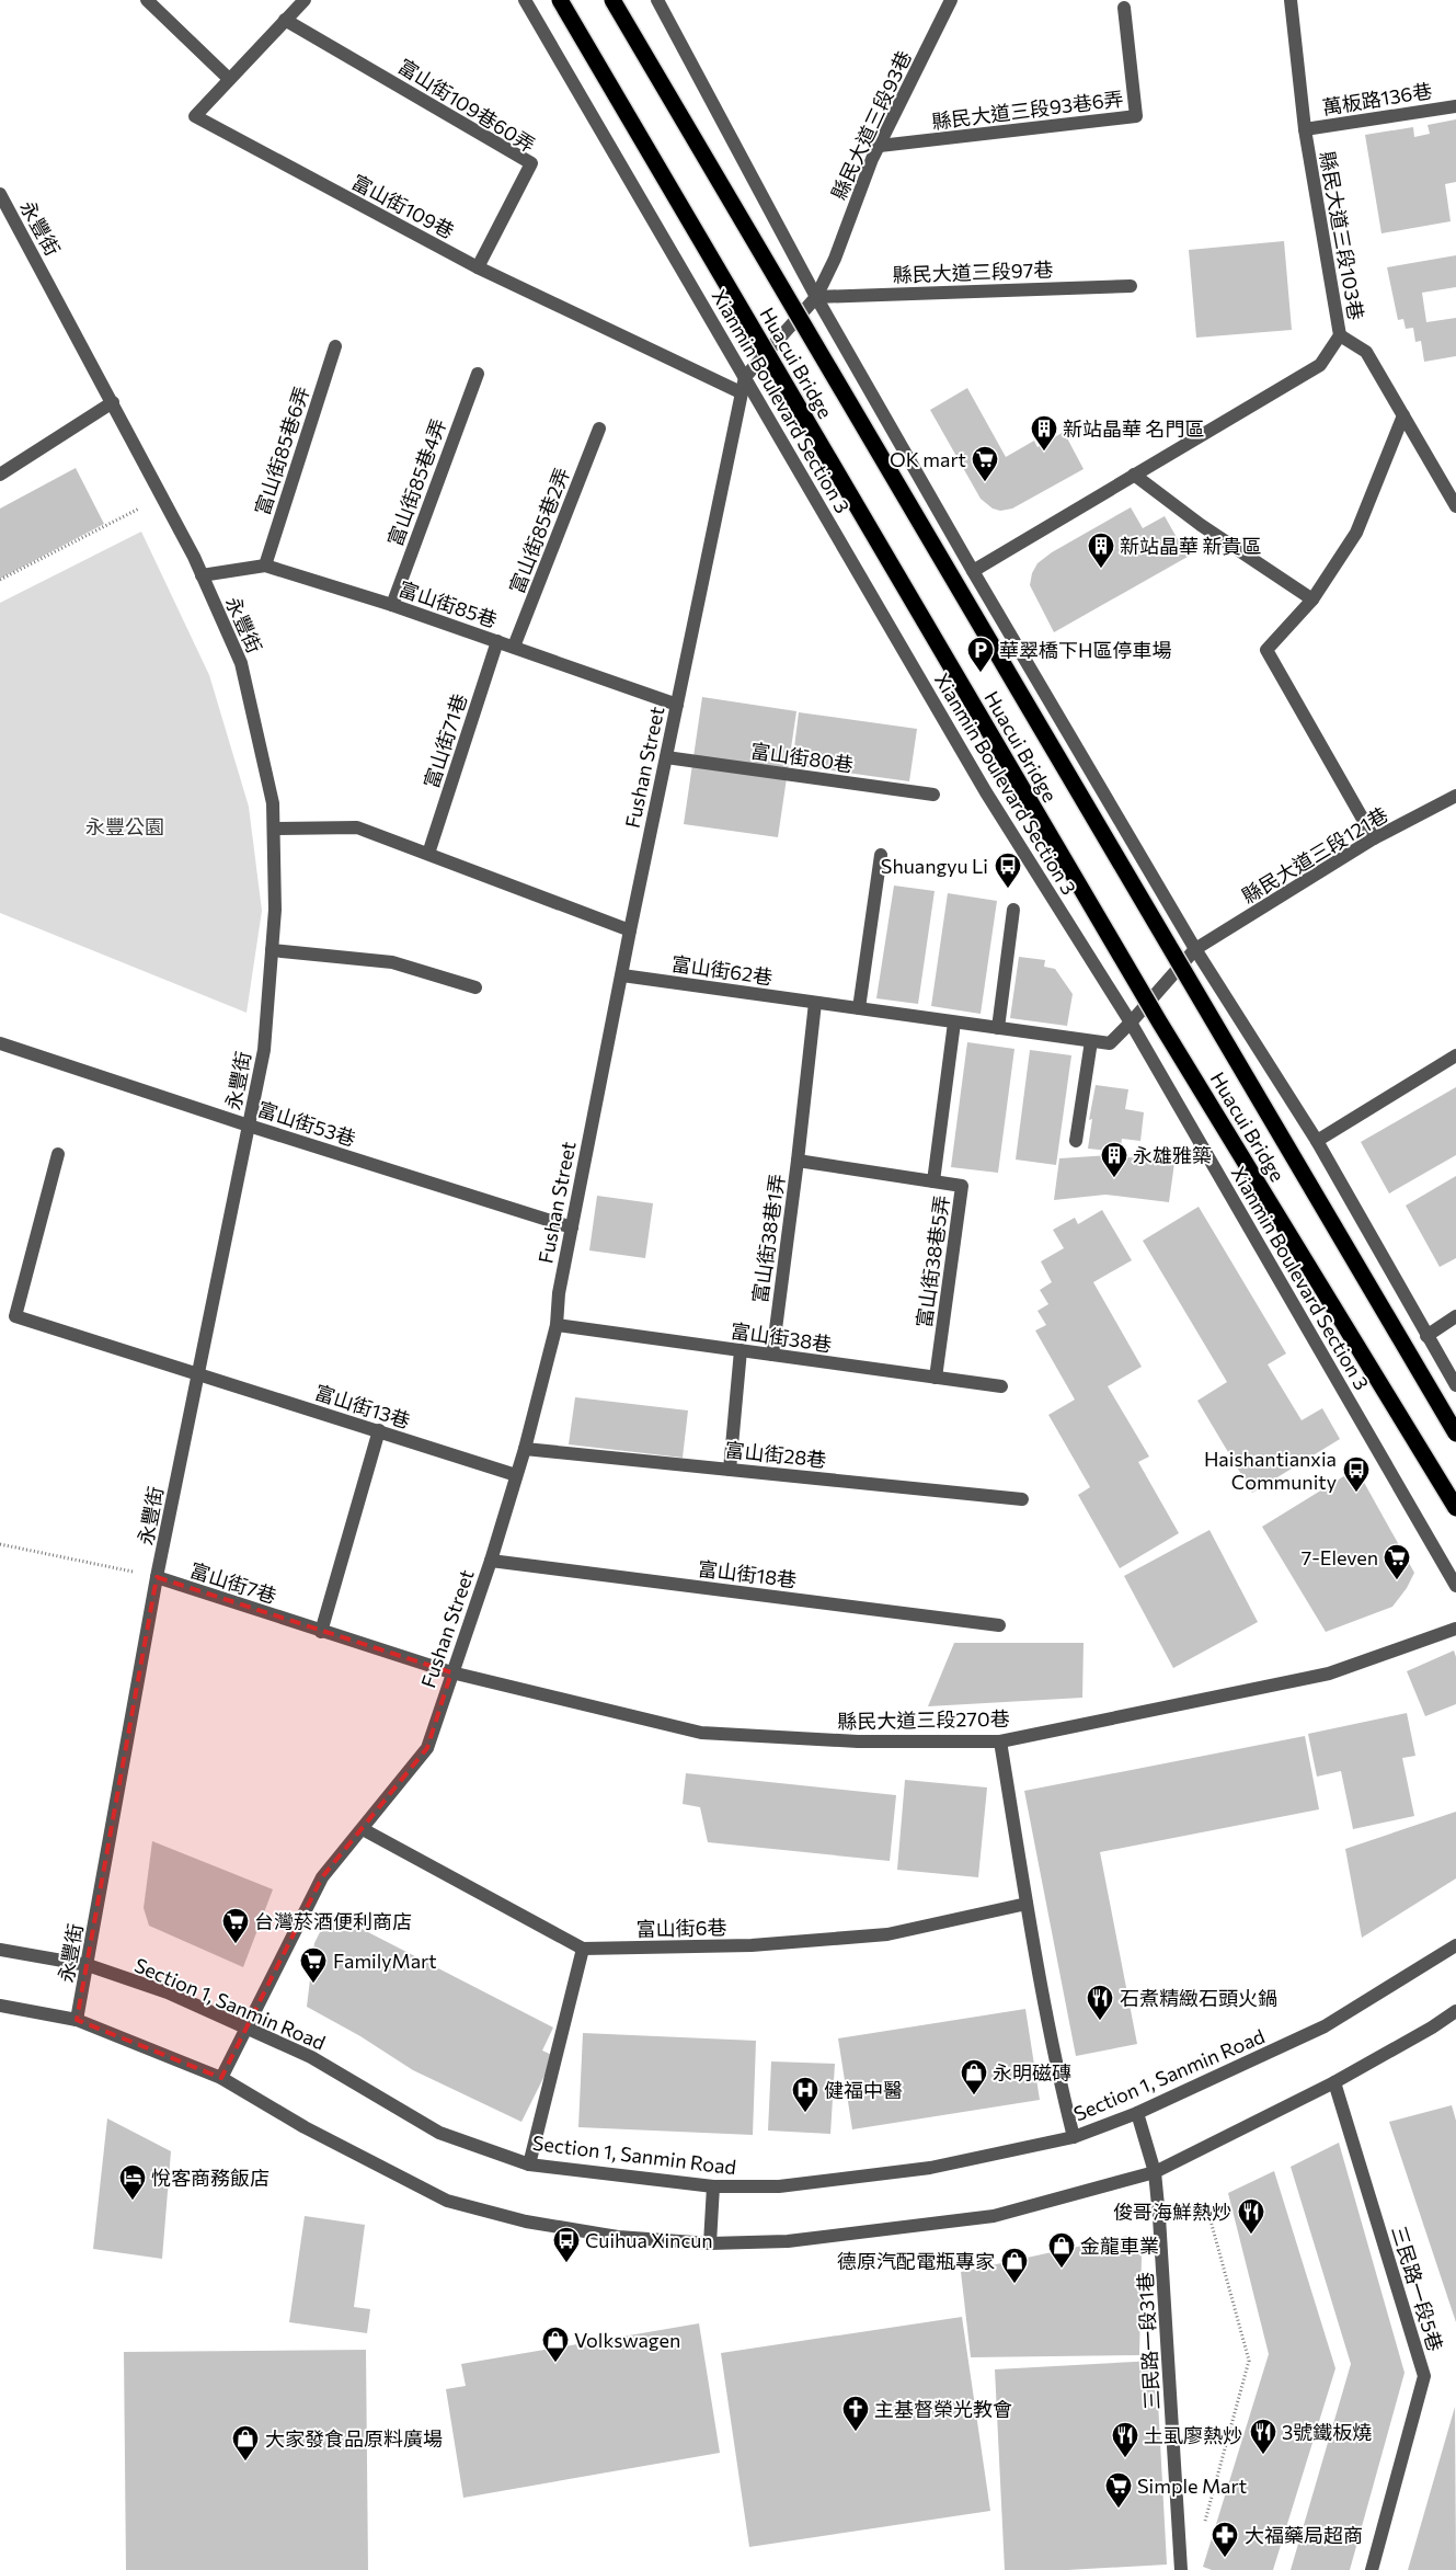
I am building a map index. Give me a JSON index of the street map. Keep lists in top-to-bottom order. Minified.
{"streets":{"highway":["Huacui Bridge"],"street":["萬板路136巷","富山街109巷60弄","縣民大道三段93巷6弄","縣民大道三段93巷","富山街109巷","永豐街","縣民大道三段103巷","縣民大道三段97巷","Xianmin Boulevard Section 3","富山街85巷6弄","富山街85巷4弄","富山街85巷2弄","富山街85巷","富山街71巷","富山街80巷","Fushan Street","縣民大道三段121巷","富山街62巷","富山街53巷","富山街38巷1弄","富山街38巷5弄","富山街38巷","富山街13巷","富山街28巷","富山街18巷","富山街7巷","縣民大道三段270巷","富山街6巷","Section 1, Sanmin Road","三民路一段5巷","三民路一段31巷"]},"crossings":[["萬板路136巷","縣民大道三段103巷"],["富山街109巷60弄","富山街109巷"],["縣民大道三段93巷6弄","縣民大道三段93巷"],["縣民大道三段93巷","縣民大道三段97巷"],["縣民大道三段93巷","Fushan Street"],["富山街109巷","Fushan Street"],["永豐街","富山街85巷"],["永豐街","富山街53巷"],["永豐街","富山街13巷"],["永豐街","富山街7巷"],["永豐街","Section 1, Sanmin Road"],["縣民大道三段97巷","Fushan Street"],["Xianmin Boulevard Section 3","Fushan Street"],["Xianmin Boulevard Section 3","縣民大道三段121巷"],["Xianmin Boulevard Section 3","富山街62巷"],["富山街85巷6弄","富山街85巷"],["富山街85巷4弄","富山街85巷"],["富山街85巷2弄","富山街85巷"],["富山街85巷","富山街71巷"],["富山街85巷","Fushan Street"],["富山街80巷","Fushan Street"],["Fushan Street","富山街62巷"],["Fushan Street","富山街53巷"],["Fushan Street","富山街38巷"],["Fushan Street","富山街13巷"],["Fushan Street","富山街28巷"],["Fushan Street","富山街18巷"],["Fushan Street","富山街7巷"],["Fushan Street","縣民大道三段270巷"],["Fushan Street","富山街6巷"],["Fushan Street","Section 1, Sanmin Road"],["縣民大道三段121巷","富山街62巷"],["富山街38巷1弄","富山街38巷5弄"],["富山街38巷1弄","富山街38巷"],["富山街38巷5弄","富山街38巷"],["富山街7巷","縣民大道三段270巷"],["Section 1, Sanmin Road","三民路一段31巷"]],"parks":["永豐公園"],"places":{"building":["新站晶華 名門區","新站晶華 新貴區","永雄雅築"],"supermarket":["OK mart","7-Eleven","台灣菸酒便利商店","FamilyMart","Simple Mart"],"parking":["華翠橋下H區停車場"],"bus stop":["Shuangyu Li","Haishantianxia Community","Cuihua Xincun"],"restaurant":["石煮精緻石頭火鍋","俊哥海鮮熱炒","3號鐵板燒","土虱廖熱炒"],"shop":["永明磁磚","金龍車業","德原汽配電瓶專家","Volkswagen","大家發食品原料廣場"],"hospital":["健福中醫"],"hotel":["悅客商務飯店"],"church":["主基督榮光教會"],"pharmacy":["大福藥局超商"]}}
